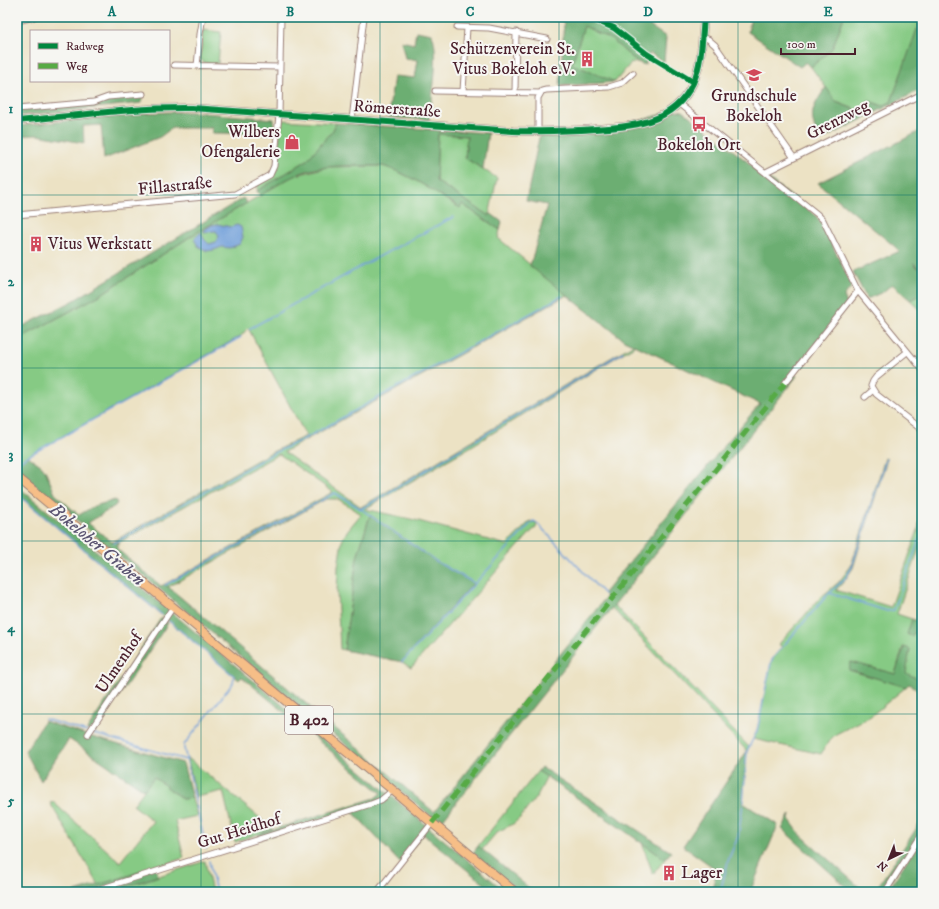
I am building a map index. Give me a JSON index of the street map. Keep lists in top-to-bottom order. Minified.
{"streets":{"main road":["B 402"],"street":["Römerstraße","Grenzweg","Fillastraße","Ulmenhof","Gut Heidhof"]},"crossings":[["Römerstraße","Fillastraße"],["Ulmenhof","B 402"],["B 402","Gut Heidhof"]],"water":["Bokeloher Graben"],"places":{"building":["Schützenverein St. Vitus Bokeloh e.V.","Vitus Werkstatt","Lager"],"school or university":["Grundschule Bokeloh"],"bus stop":["Bokeloh Ort"],"shop":["Wilbers Ofengalerie"]},"legend":["Radweg","Weg"],"scale_bar":"100 m","north":"bottom left","grid":{"columns":["A","B","C","D","E"],"rows":["1","2","3","4","5"]}}
